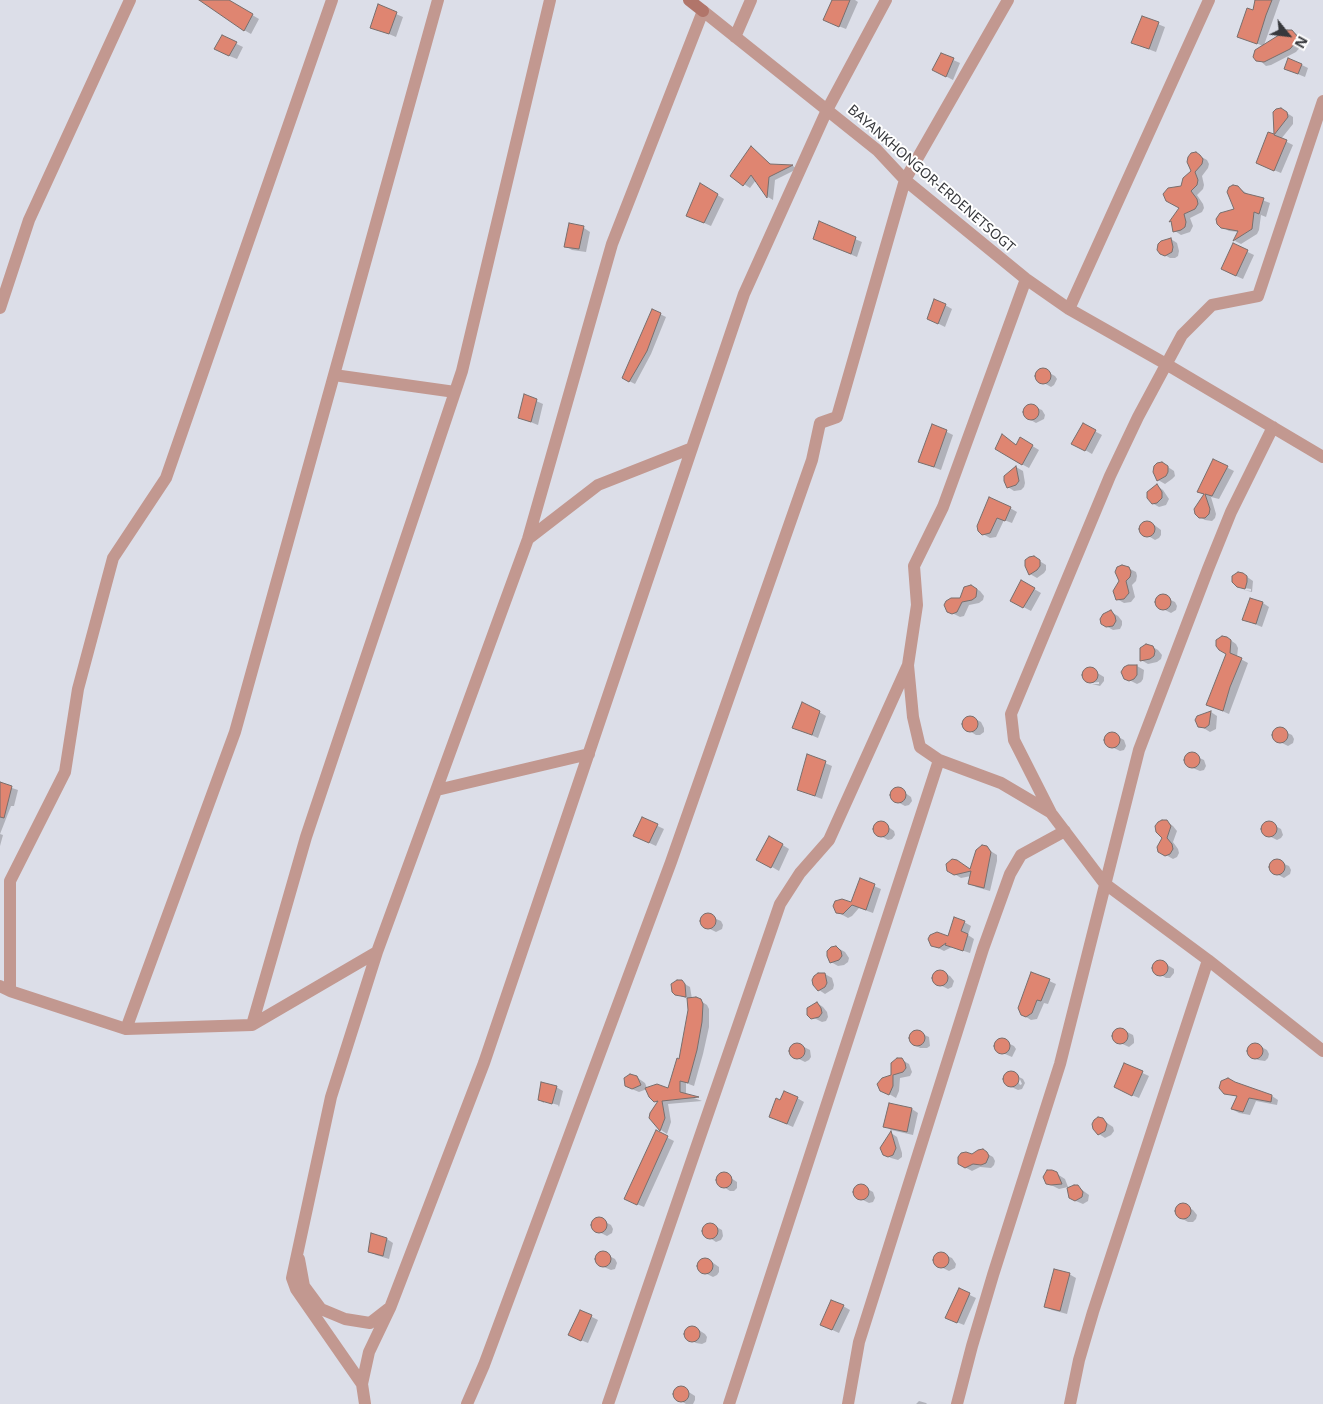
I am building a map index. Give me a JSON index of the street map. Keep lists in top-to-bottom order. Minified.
{"streets":{"street":["BAYANKHONGOR-ERDENETSOGT"]},"north":"bottom right"}
